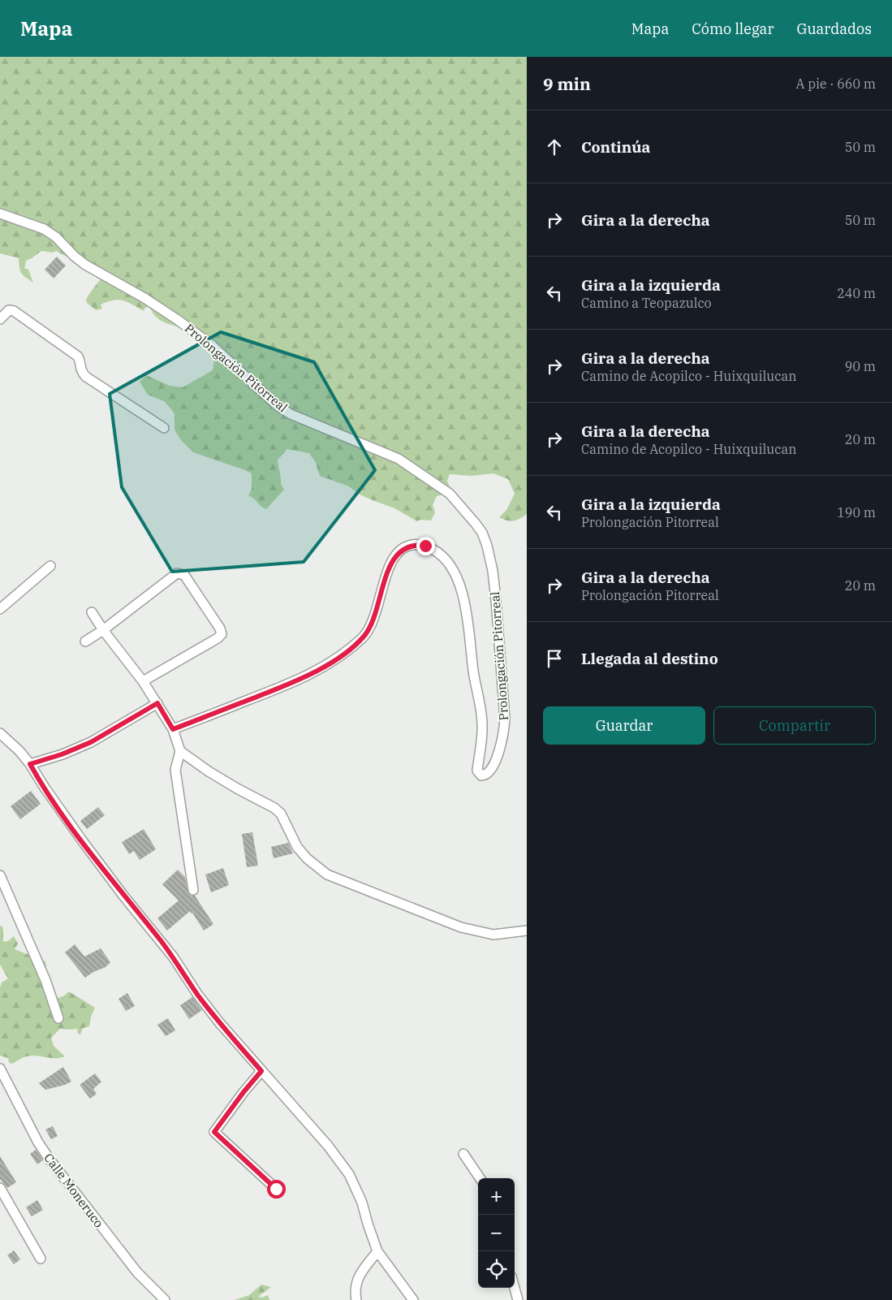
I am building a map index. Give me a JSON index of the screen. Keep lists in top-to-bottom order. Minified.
{"streets":{"street":["Prolongación Pitorreal","Calle Moneruco"]},"page":{"header":"Mapa","nav":["Mapa","Cómo llegar","Guardados"],"heading":["9 min","A pie · 660 m"],"list":[["Continúa","50 m"],["Gira a la derecha","50 m"],["Gira a la izquierda","Camino a Teopazulco","240 m"],["Gira a la derecha","Camino de Acopilco - Huixquilucan","90 m"],["Gira a la derecha","Camino de Acopilco - Huixquilucan","20 m"],["Gira a la izquierda","Prolongación Pitorreal","190 m"],["Gira a la derecha","Prolongación Pitorreal","20 m"],"Llegada al destino"],"buttons":["Guardar","Compartir"],"map_buttons":["+","−"]}}
